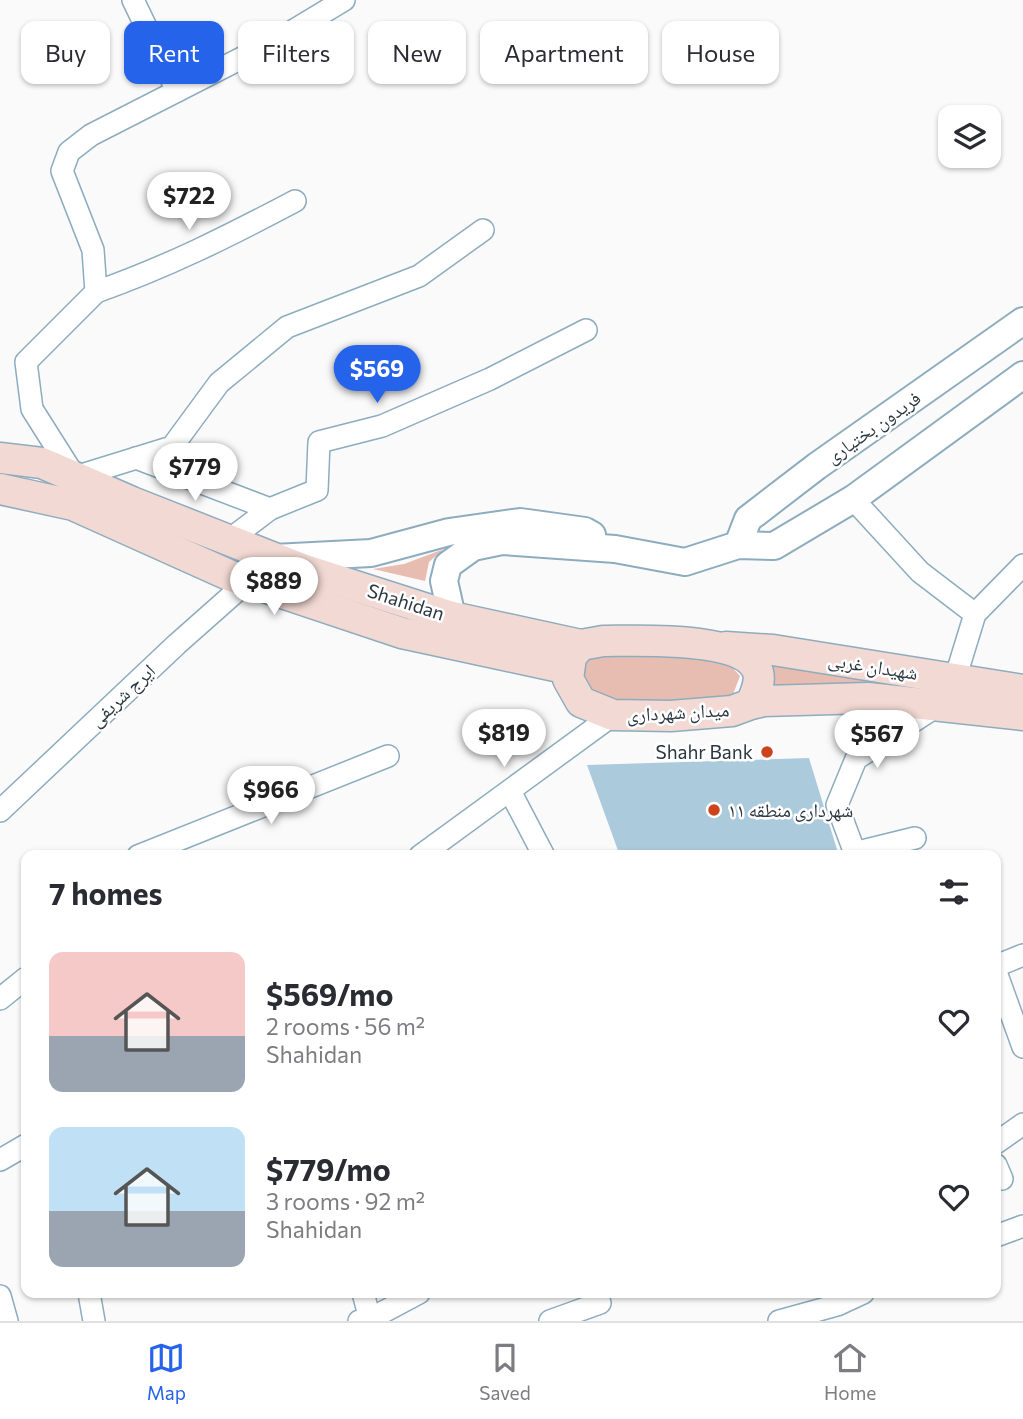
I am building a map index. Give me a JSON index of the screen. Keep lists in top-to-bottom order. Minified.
{"streets":{"main road":["Shahidan","شهیدان غربی","میدان شهرداری"],"street":["فریدون بختیاری","ایرج شریفی"]},"crossings":[["Shahidan","ایرج شریفی"],["Shahidan","میدان شهرداری"],["شهیدان غربی","میدان شهرداری"]],"places":["Shahr Bank","شهرداری منطقه ۱۱"],"page":{"chip":["Buy","Rent","Filters","New","Apartment","House"],"price":["$722","$569","$779","$889","$819","$567","$966"],"heading":"7 homes","list":[{"name":"$569/mo","note":"2 rooms · 56 m² · Shahidan"},{"name":"$779/mo","note":"3 rooms · 92 m² · Shahidan"}],"tabs":["Map","Saved","Home"]}}
